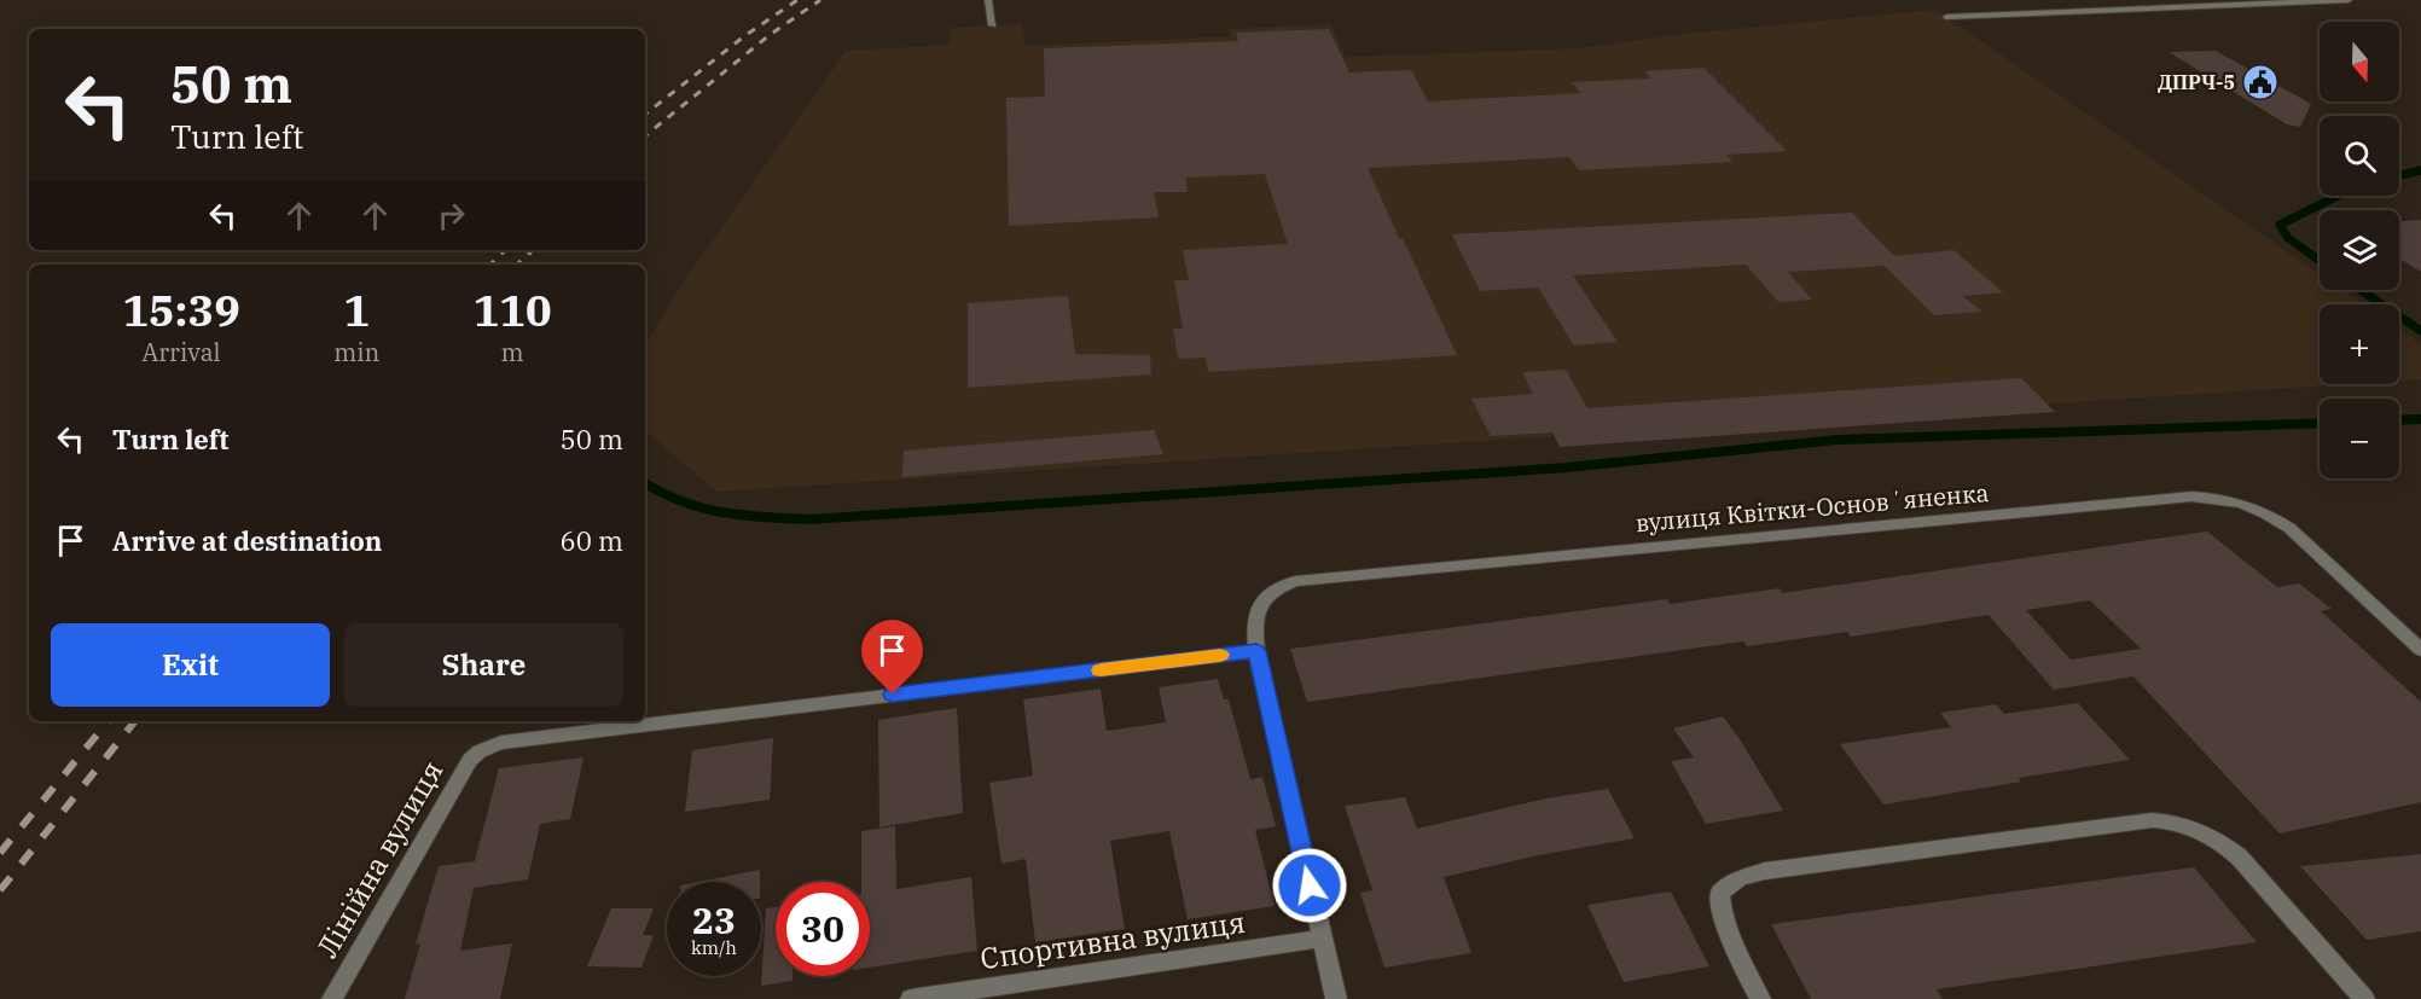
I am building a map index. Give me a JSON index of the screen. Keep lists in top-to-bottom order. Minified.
{"streets":{"street":["вулиця Квітки-Основʼяненка","Лінійна вулиця","Спортивна вулиця"]},"crossings":[["вулиця Квітки-Основʼяненка","Лінійна вулиця"],["вулиця Квітки-Основʼяненка","Спортивна вулиця"]],"places":{"public building":["ДПРЧ-5"]},"north":"bottom","page":{"map_buttons":["+","−"],"turn":["50 m","Turn left"],"eta":["15:39","Arrival","1","min","110","m"],"list":[{"name":"Turn left","value":"50 m"},{"name":"Arrive at destination","value":"60 m"}],"buttons":["Exit","Share"],"speed":"23 km/h","limit":"30"}}
